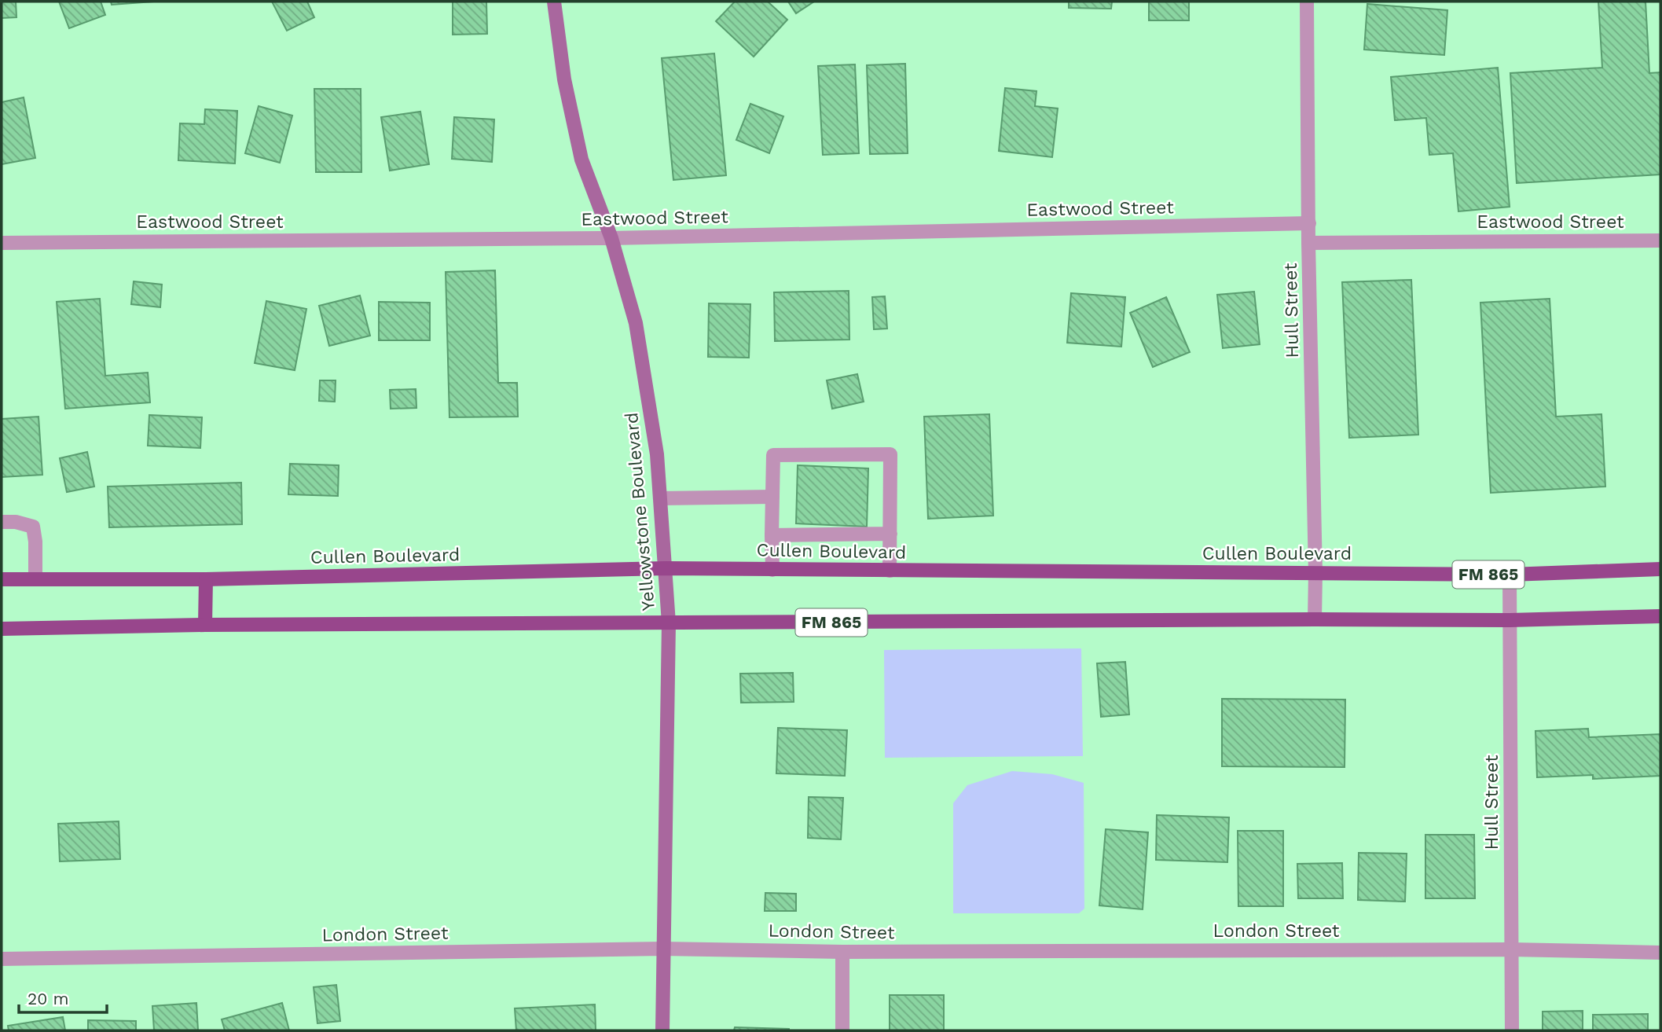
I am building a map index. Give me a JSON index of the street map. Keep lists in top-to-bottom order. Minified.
{"streets":{"main road":["Cullen Boulevard","FM 865"],"street":["Eastwood Street","Hull Street","Yellowstone Boulevard","London Street"]},"crossings":[["Eastwood Street","Hull Street"],["Eastwood Street","Yellowstone Boulevard"],["Hull Street","Cullen Boulevard"],["Hull Street","FM 865"],["Hull Street","London Street"],["Yellowstone Boulevard","Cullen Boulevard"],["Yellowstone Boulevard","FM 865"],["Yellowstone Boulevard","London Street"]],"scale_bar":"20 m"}
